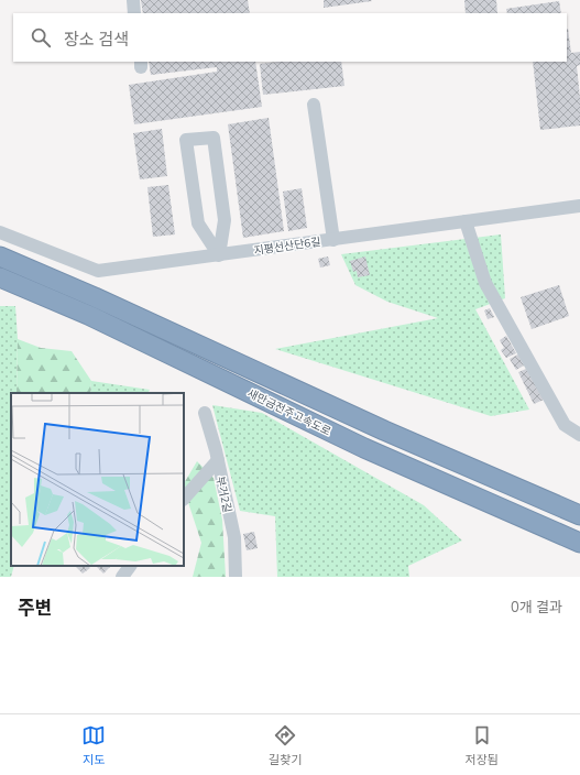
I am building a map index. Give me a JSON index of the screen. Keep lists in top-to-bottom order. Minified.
{"streets":{"highway":["새만금전주고속도로"],"street":["지평선산단6길","부거2길"]},"page":{"search":"장소 검색","heading":["주변","0개 결과"],"nav":["지도","길찾기","저장됨"]}}
